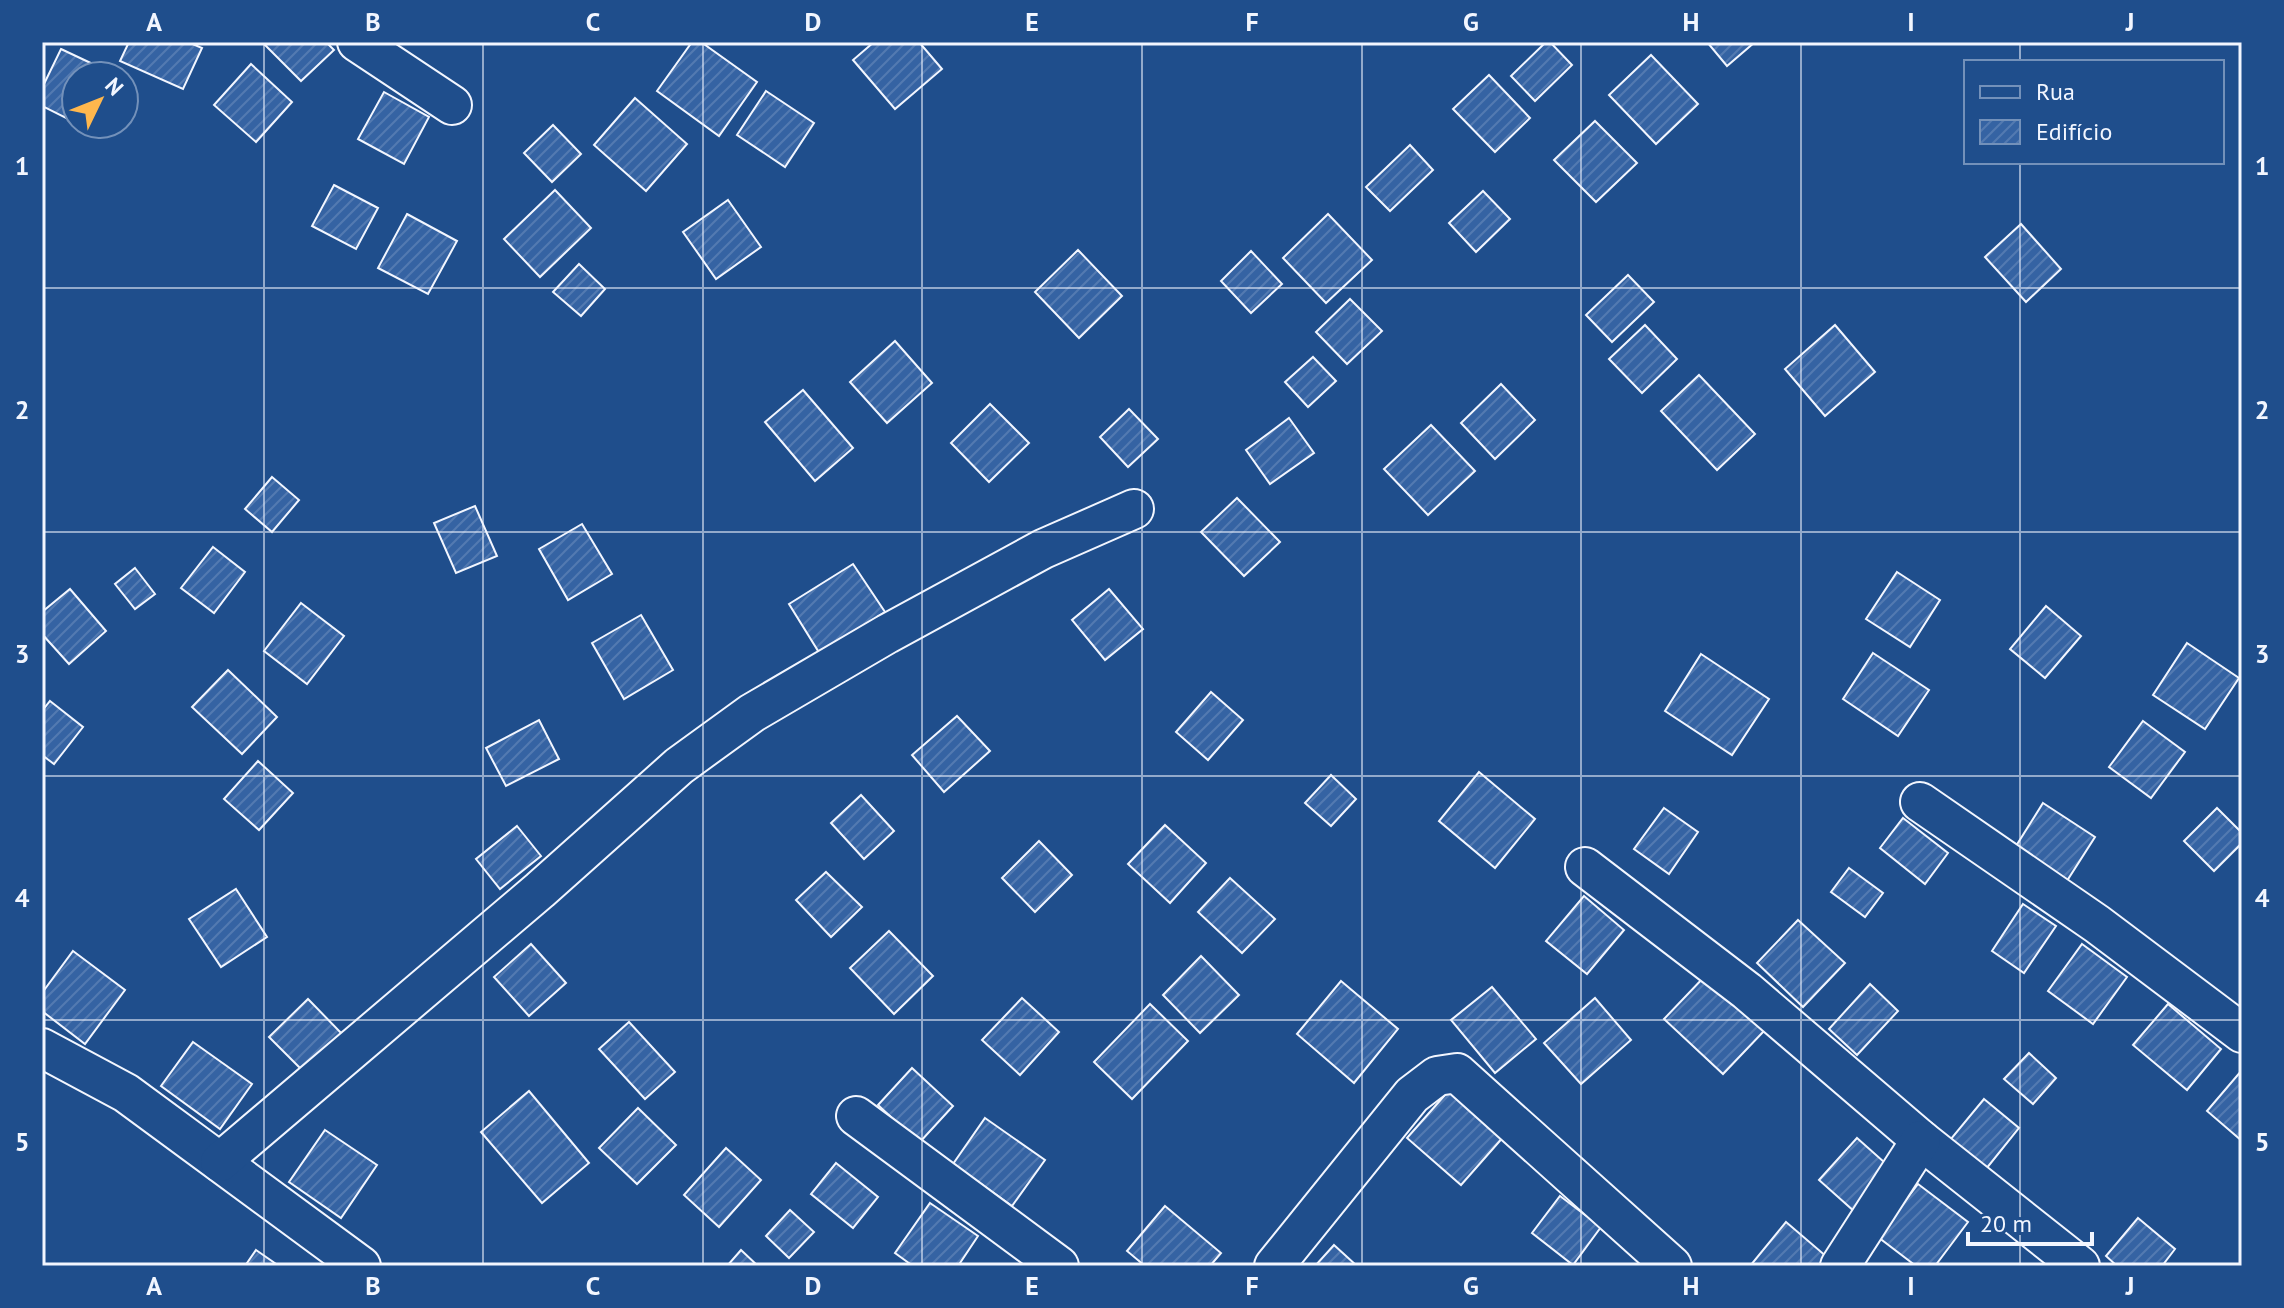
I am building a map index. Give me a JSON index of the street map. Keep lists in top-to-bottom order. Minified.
{"legend":["Rua","Edifício"],"scale_bar":"20 m","north":"top right","grid":{"columns":["A","B","C","D","E","F","G","H","I","J"],"rows":["1","2","3","4","5"]}}
